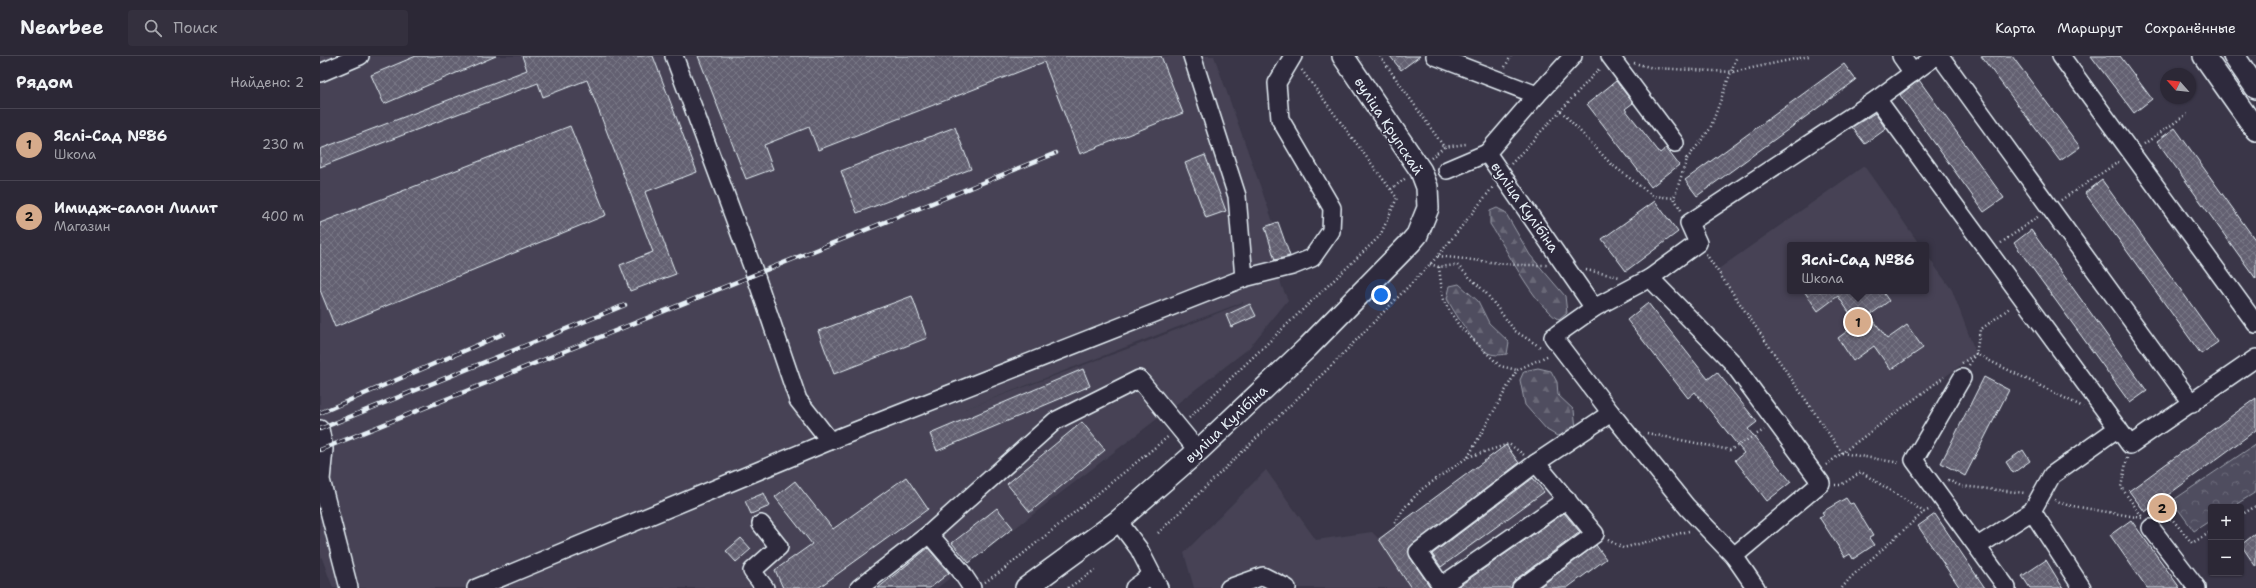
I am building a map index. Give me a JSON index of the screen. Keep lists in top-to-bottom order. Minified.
{"streets":{"main road":["вуліца Крупскай","вуліца Кулібіна"]},"crossings":[["вуліца Крупскай","вуліца Кулібіна"]],"north":"top left","page":{"header":"Nearbee","search":"Поиск","nav":["Карта","Маршрут","Сохранённые"],"heading":["Рядом","Найдено: 2"],"list":[{"mark":"1","name":"Яслі-Сад №86","note":"Школа","value":"230 m"},{"mark":"2","name":"Имидж-салон Лилит","note":"Магазин","value":"400 m"}],"popup":["Яслі-Сад №86","Школа"],"pins":["1","2"],"map_buttons":["+","−"]}}
